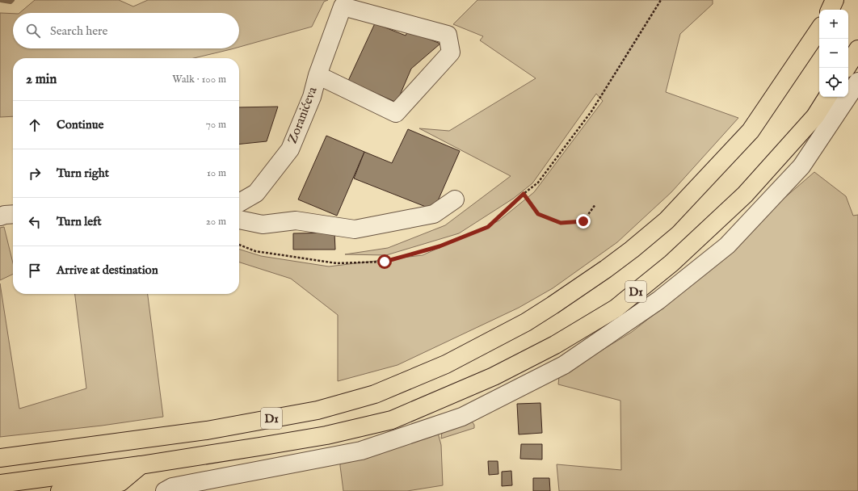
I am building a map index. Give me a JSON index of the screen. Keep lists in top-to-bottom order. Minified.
{"streets":{"highway":["D1"],"street":["Zoranićeva"]},"page":{"map_buttons":["+","−"],"search":"Search here","heading":["2 min","Walk · 100 m"],"list":[["Continue","70 m"],["Turn right","10 m"],["Turn left","20 m"],"Arrive at destination"]}}
